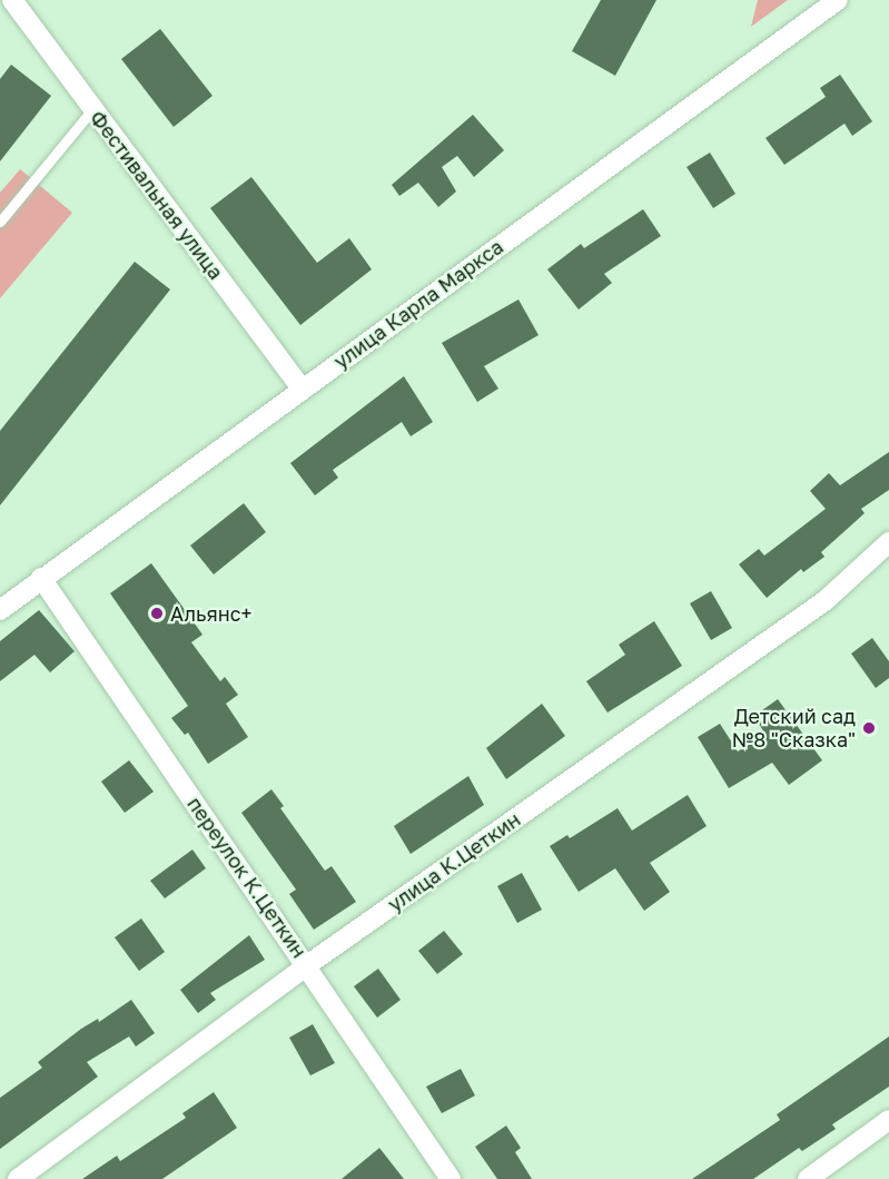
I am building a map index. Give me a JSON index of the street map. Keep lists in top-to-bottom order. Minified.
{"streets":{"street":["Фестивальная улица","улица Карла Маркса","улица К.Цеткин","переулок К.Цеткин"]},"crossings":[["Фестивальная улица","улица Карла Маркса"],["улица Карла Маркса","переулок К.Цеткин"],["улица К.Цеткин","переулок К.Цеткин"]],"places":["Альянс+","Детский сад №8 \"Сказка\""]}
